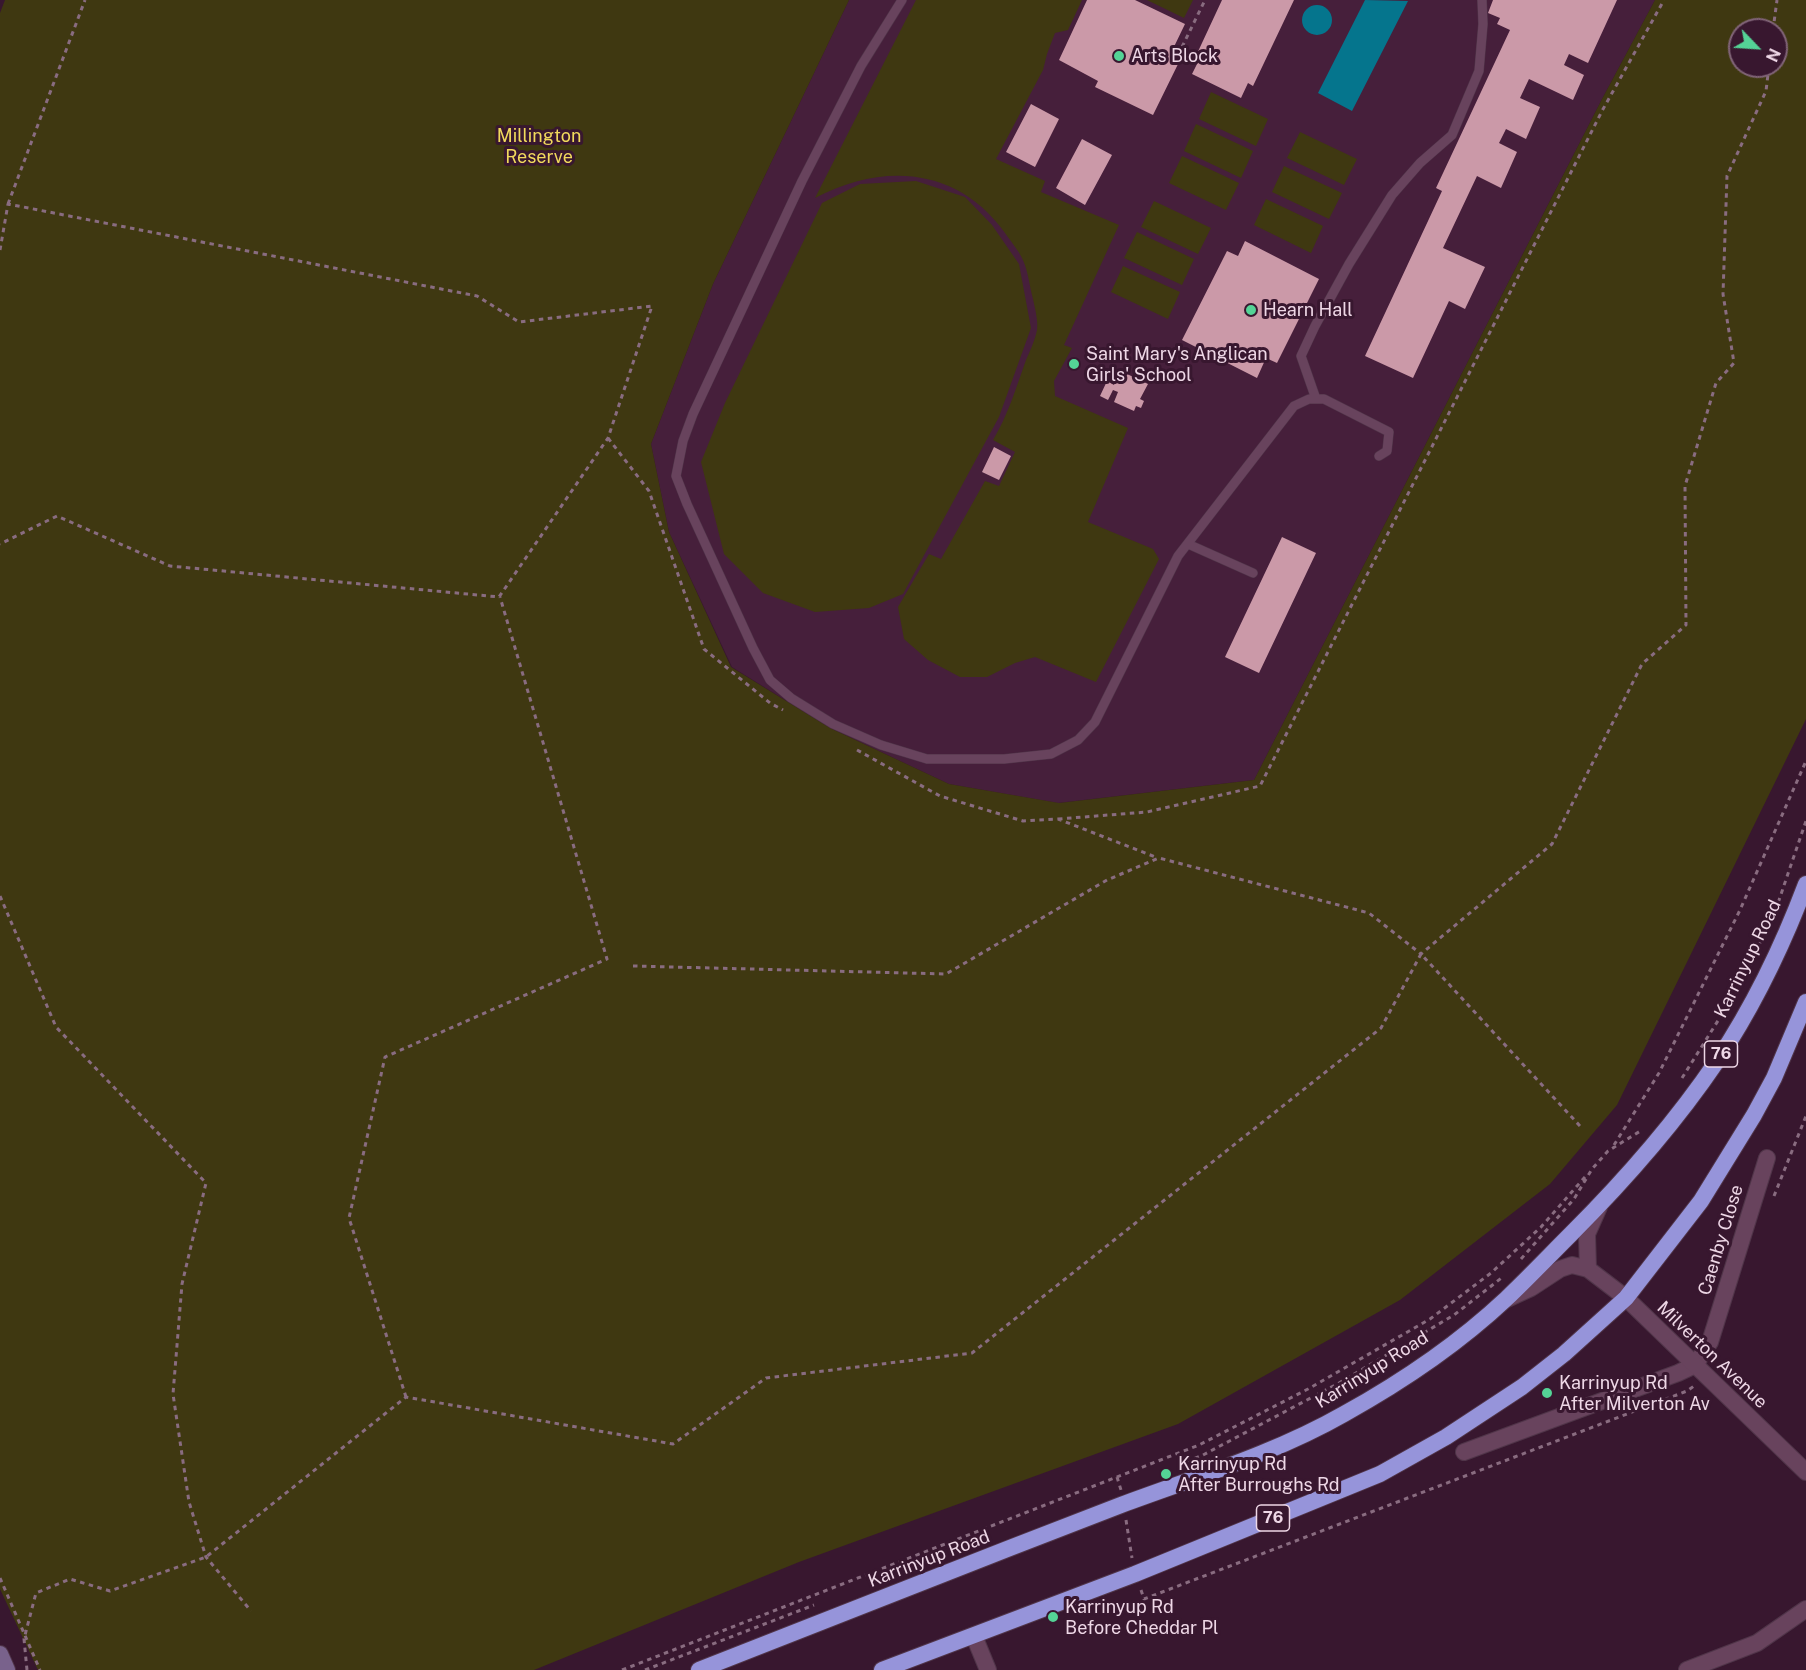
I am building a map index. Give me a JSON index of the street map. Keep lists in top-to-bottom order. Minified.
{"streets":{"highway":["Karrinyup Road","76"],"street":["Caenby Close","Milverton Avenue"]},"crossings":[["76","Milverton Avenue"],["Caenby Close","Milverton Avenue"]],"parks":["Millington Reserve"],"places":["Arts Block","Hearn Hall","Saint Mary's Anglican Girls' School","Karrinyup Rd After Milverton Av","Karrinyup Rd After Burroughs Rd","Karrinyup Rd Before Cheddar Pl"],"north":"bottom right"}
